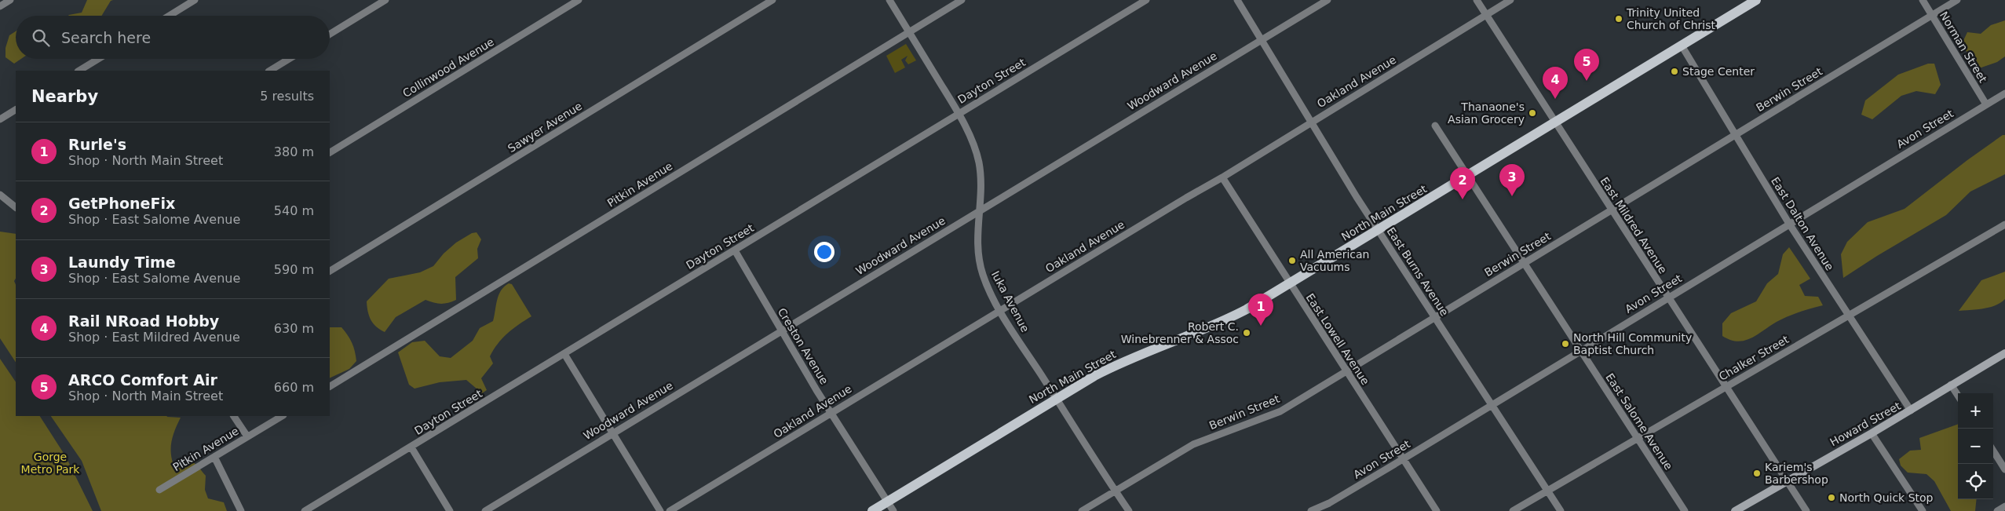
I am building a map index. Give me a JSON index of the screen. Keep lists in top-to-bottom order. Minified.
{"streets":{"main road":["North Main Street","Howard Street"],"street":["Norman Street","Collinwood Avenue","Dayton Street","Woodward Avenue","Oakland Avenue","Berwin Street","Sawyer Avenue","Avon Street","Pitkin Avenue","East Dalton Avenue","East Mildred Avenue","East Burns Avenue","Iuka Avenue","East Lowell Avenue","Creston Avenue","Chalker Street","East Salome Avenue"]},"crossings":[["Norman Street","Berwin Street"],["Norman Street","Avon Street"],["Dayton Street","Iuka Avenue"],["Dayton Street","Creston Avenue"],["Woodward Avenue","East Burns Avenue"],["Woodward Avenue","Iuka Avenue"],["Woodward Avenue","Creston Avenue"],["Oakland Avenue","East Mildred Avenue"],["Oakland Avenue","East Burns Avenue"],["Oakland Avenue","Iuka Avenue"],["Oakland Avenue","East Lowell Avenue"],["Oakland Avenue","Creston Avenue"],["Berwin Street","East Dalton Avenue"],["Berwin Street","East Mildred Avenue"],["Berwin Street","East Burns Avenue"],["Berwin Street","Iuka Avenue"],["Berwin Street","East Lowell Avenue"],["Berwin Street","East Salome Avenue"],["Avon Street","East Dalton Avenue"],["Avon Street","East Mildred Avenue"],["Avon Street","East Burns Avenue"],["Avon Street","East Lowell Avenue"],["Avon Street","East Salome Avenue"],["Pitkin Avenue","Iuka Avenue"],["North Main Street","East Dalton Avenue"],["North Main Street","East Mildred Avenue"],["North Main Street","East Burns Avenue"],["North Main Street","Iuka Avenue"],["North Main Street","East Lowell Avenue"],["North Main Street","Creston Avenue"],["North Main Street","East Salome Avenue"],["East Dalton Avenue","Chalker Street"],["East Dalton Avenue","Howard Street"],["East Mildred Avenue","Chalker Street"],["East Mildred Avenue","Howard Street"],["East Burns Avenue","Chalker Street"],["Chalker Street","East Salome Avenue"]],"parks":["Gorge Metro Park"],"places":["Trinity United Church of Christ","Stage Center","Thanaone's Asian Grocery","All American Vacuums","Robert C. Winebrenner & Assoc","North Hill Community Baptist Church","Kariem's Barbershop","North Quick Stop"],"page":{"search":"Search here","pins":["5","4","3","2","1"],"heading":["Nearby","5 results"],"list":[{"mark":"1","name":"Rurle's","note":"Shop · North Main Street","value":"380 m"},{"mark":"2","name":"GetPhoneFix","note":"Shop · East Salome Avenue","value":"540 m"},{"mark":"3","name":"Laundy Time","note":"Shop · East Salome Avenue","value":"590 m"},{"mark":"4","name":"Rail NRoad Hobby","note":"Shop · East Mildred Avenue","value":"630 m"},{"mark":"5","name":"ARCO Comfort Air","note":"Shop · North Main Street","value":"660 m"}],"map_buttons":["+","−"]}}
